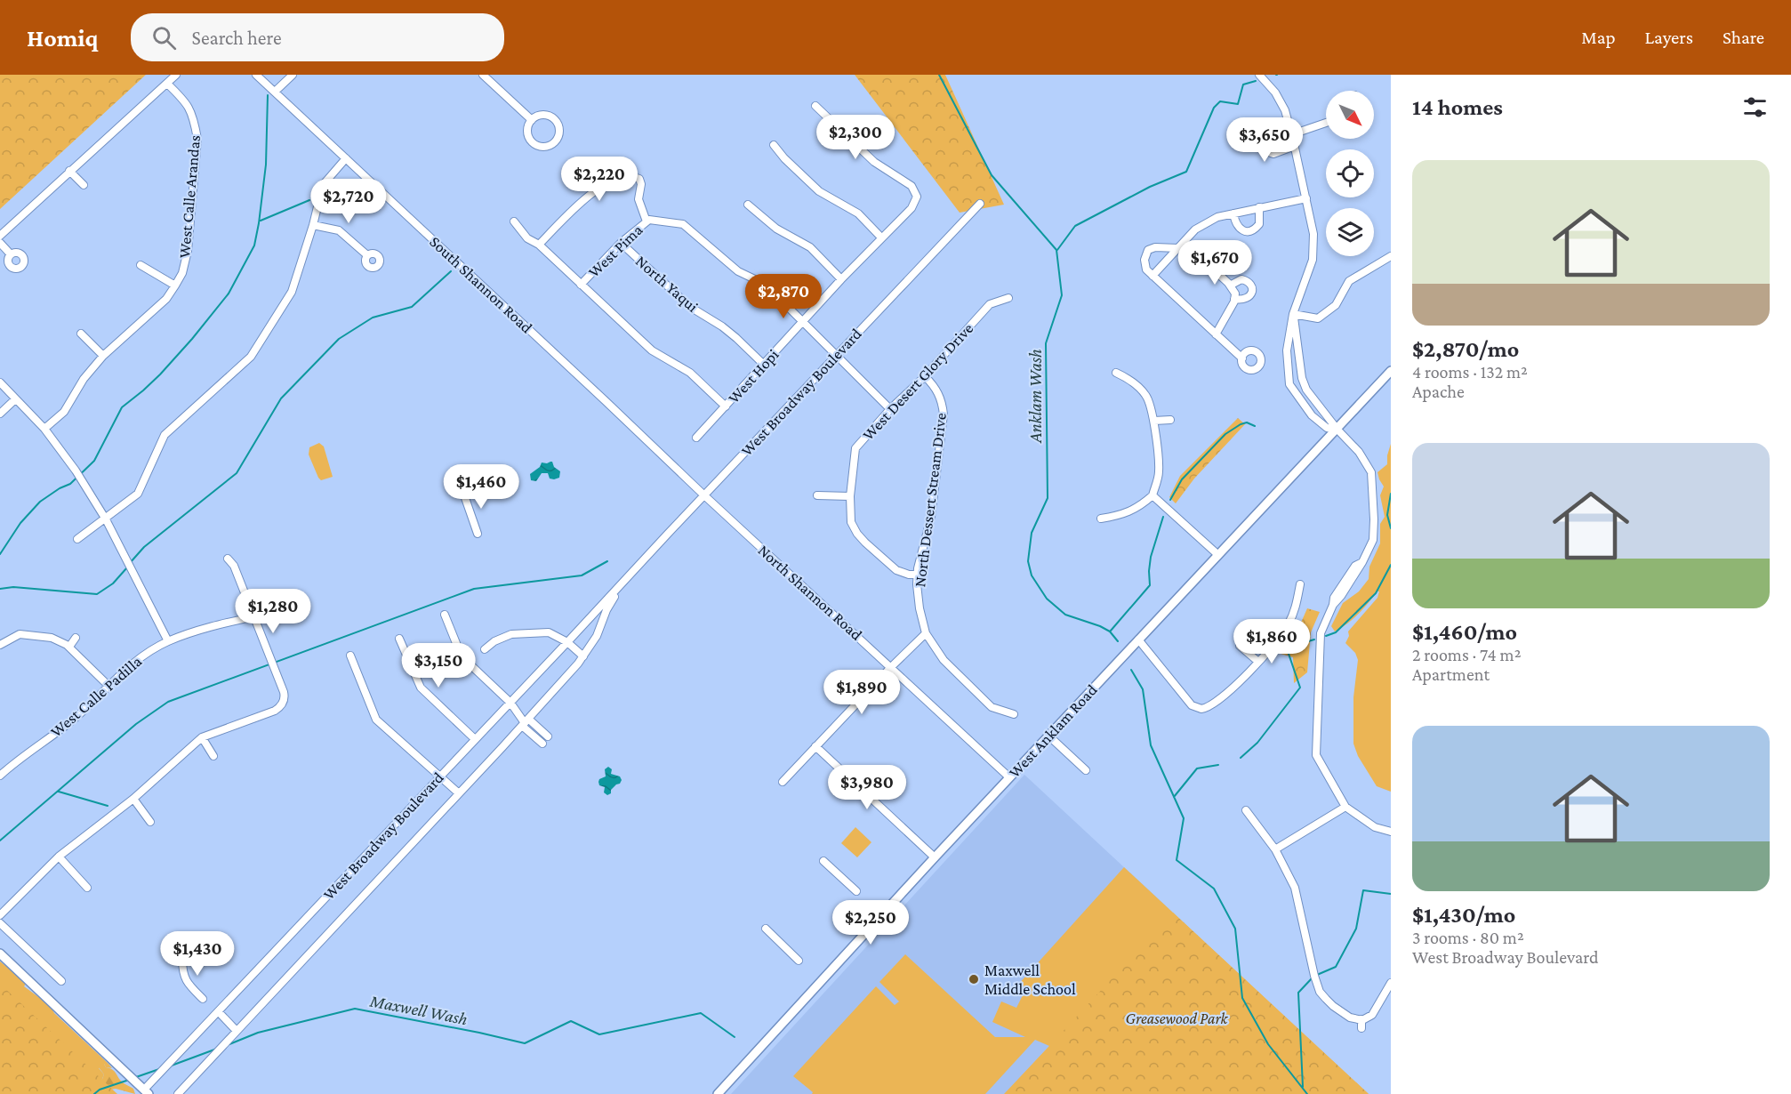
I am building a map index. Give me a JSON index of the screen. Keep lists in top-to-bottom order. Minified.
{"streets":{"main road":["West Anklam Road"],"street":["West Calle Arandas","West Pima","North Yaqui","South Shannon Road","West Hopi","West Desert Glory Drive","West Broadway Boulevard","North Dessert Stream Drive","North Shannon Road","West Calle Padilla"]},"crossings":[["West Pima","North Yaqui"],["West Pima","West Hopi"],["North Yaqui","West Hopi"],["South Shannon Road","West Broadway Boulevard"],["South Shannon Road","North Shannon Road"],["West Desert Glory Drive","North Dessert Stream Drive"],["West Broadway Boulevard","North Shannon Road"],["North Shannon Road","West Anklam Road"]],"water":["Anklam Wash","Maxwell Wash"],"parks":["Greasewood Park"],"places":["Maxwell Middle School"],"north":"bottom right","page":{"header":"Homiq","search":"Search here","nav":["Map","Layers","Share"],"heading":"14 homes","price":["$2,300","$3,650","$2,220","$2,720","$1,670","$2,870","$1,460","$1,280","$1,860","$3,150","$1,890","$3,980","$2,250","$1,430"],"list":[{"name":"$2,870/mo","note":"4 rooms · 132 m² · Apache"},{"name":"$1,460/mo","note":"2 rooms · 74 m² · Apartment"},{"name":"$1,430/mo","note":"3 rooms · 80 m² · West Broadway Boulevard"}]}}
